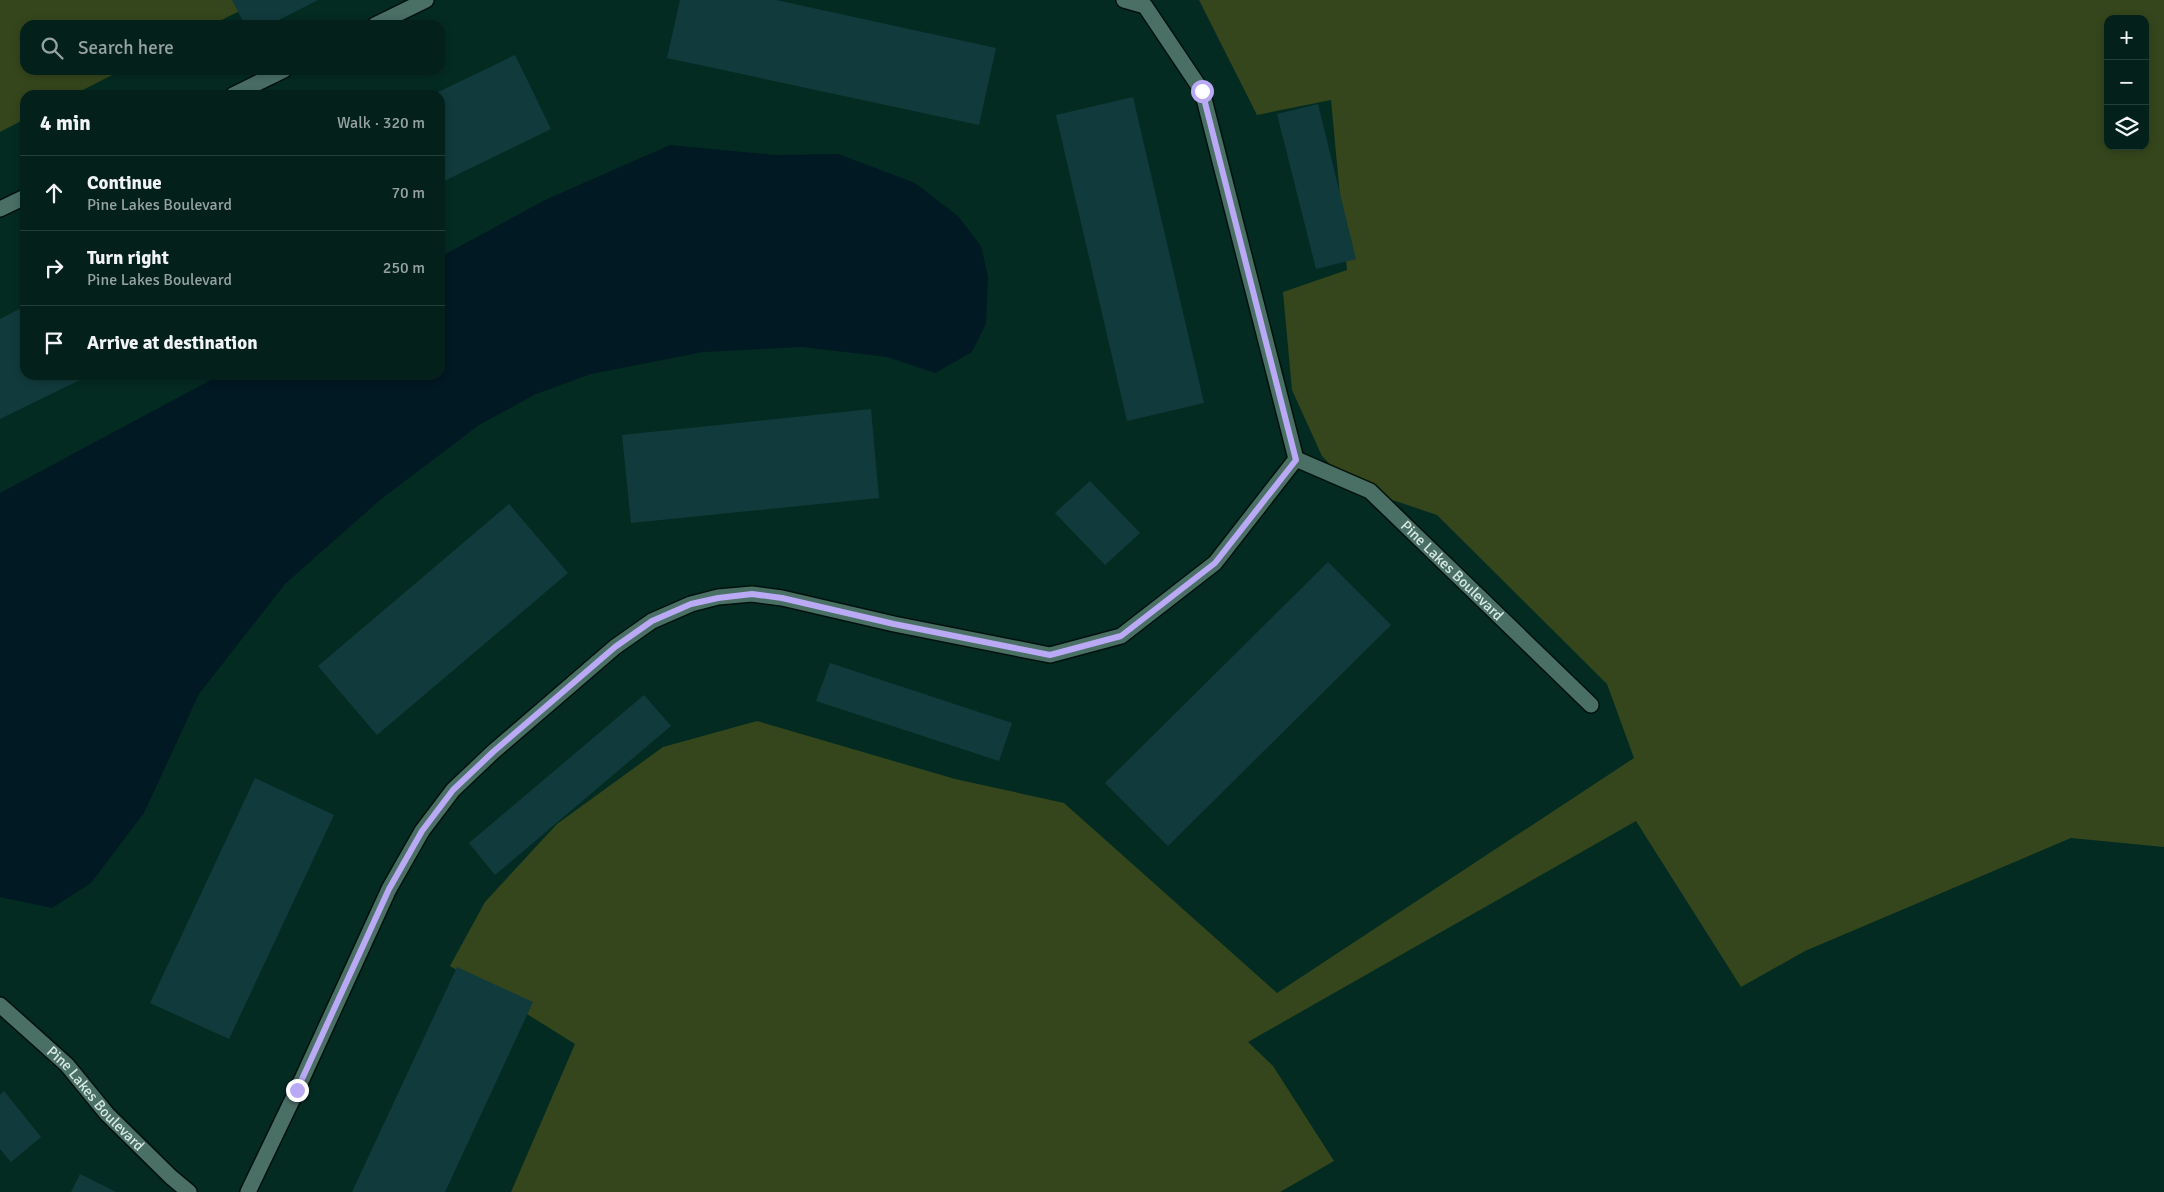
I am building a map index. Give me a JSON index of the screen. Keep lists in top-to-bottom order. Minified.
{"streets":{"lane":["Pine Lakes Boulevard"]},"page":{"map_buttons":["+","−"],"search":"Search here","heading":["4 min","Walk · 320 m"],"list":[["Continue","Pine Lakes Boulevard","70 m"],["Turn right","Pine Lakes Boulevard","250 m"],"Arrive at destination"]}}
